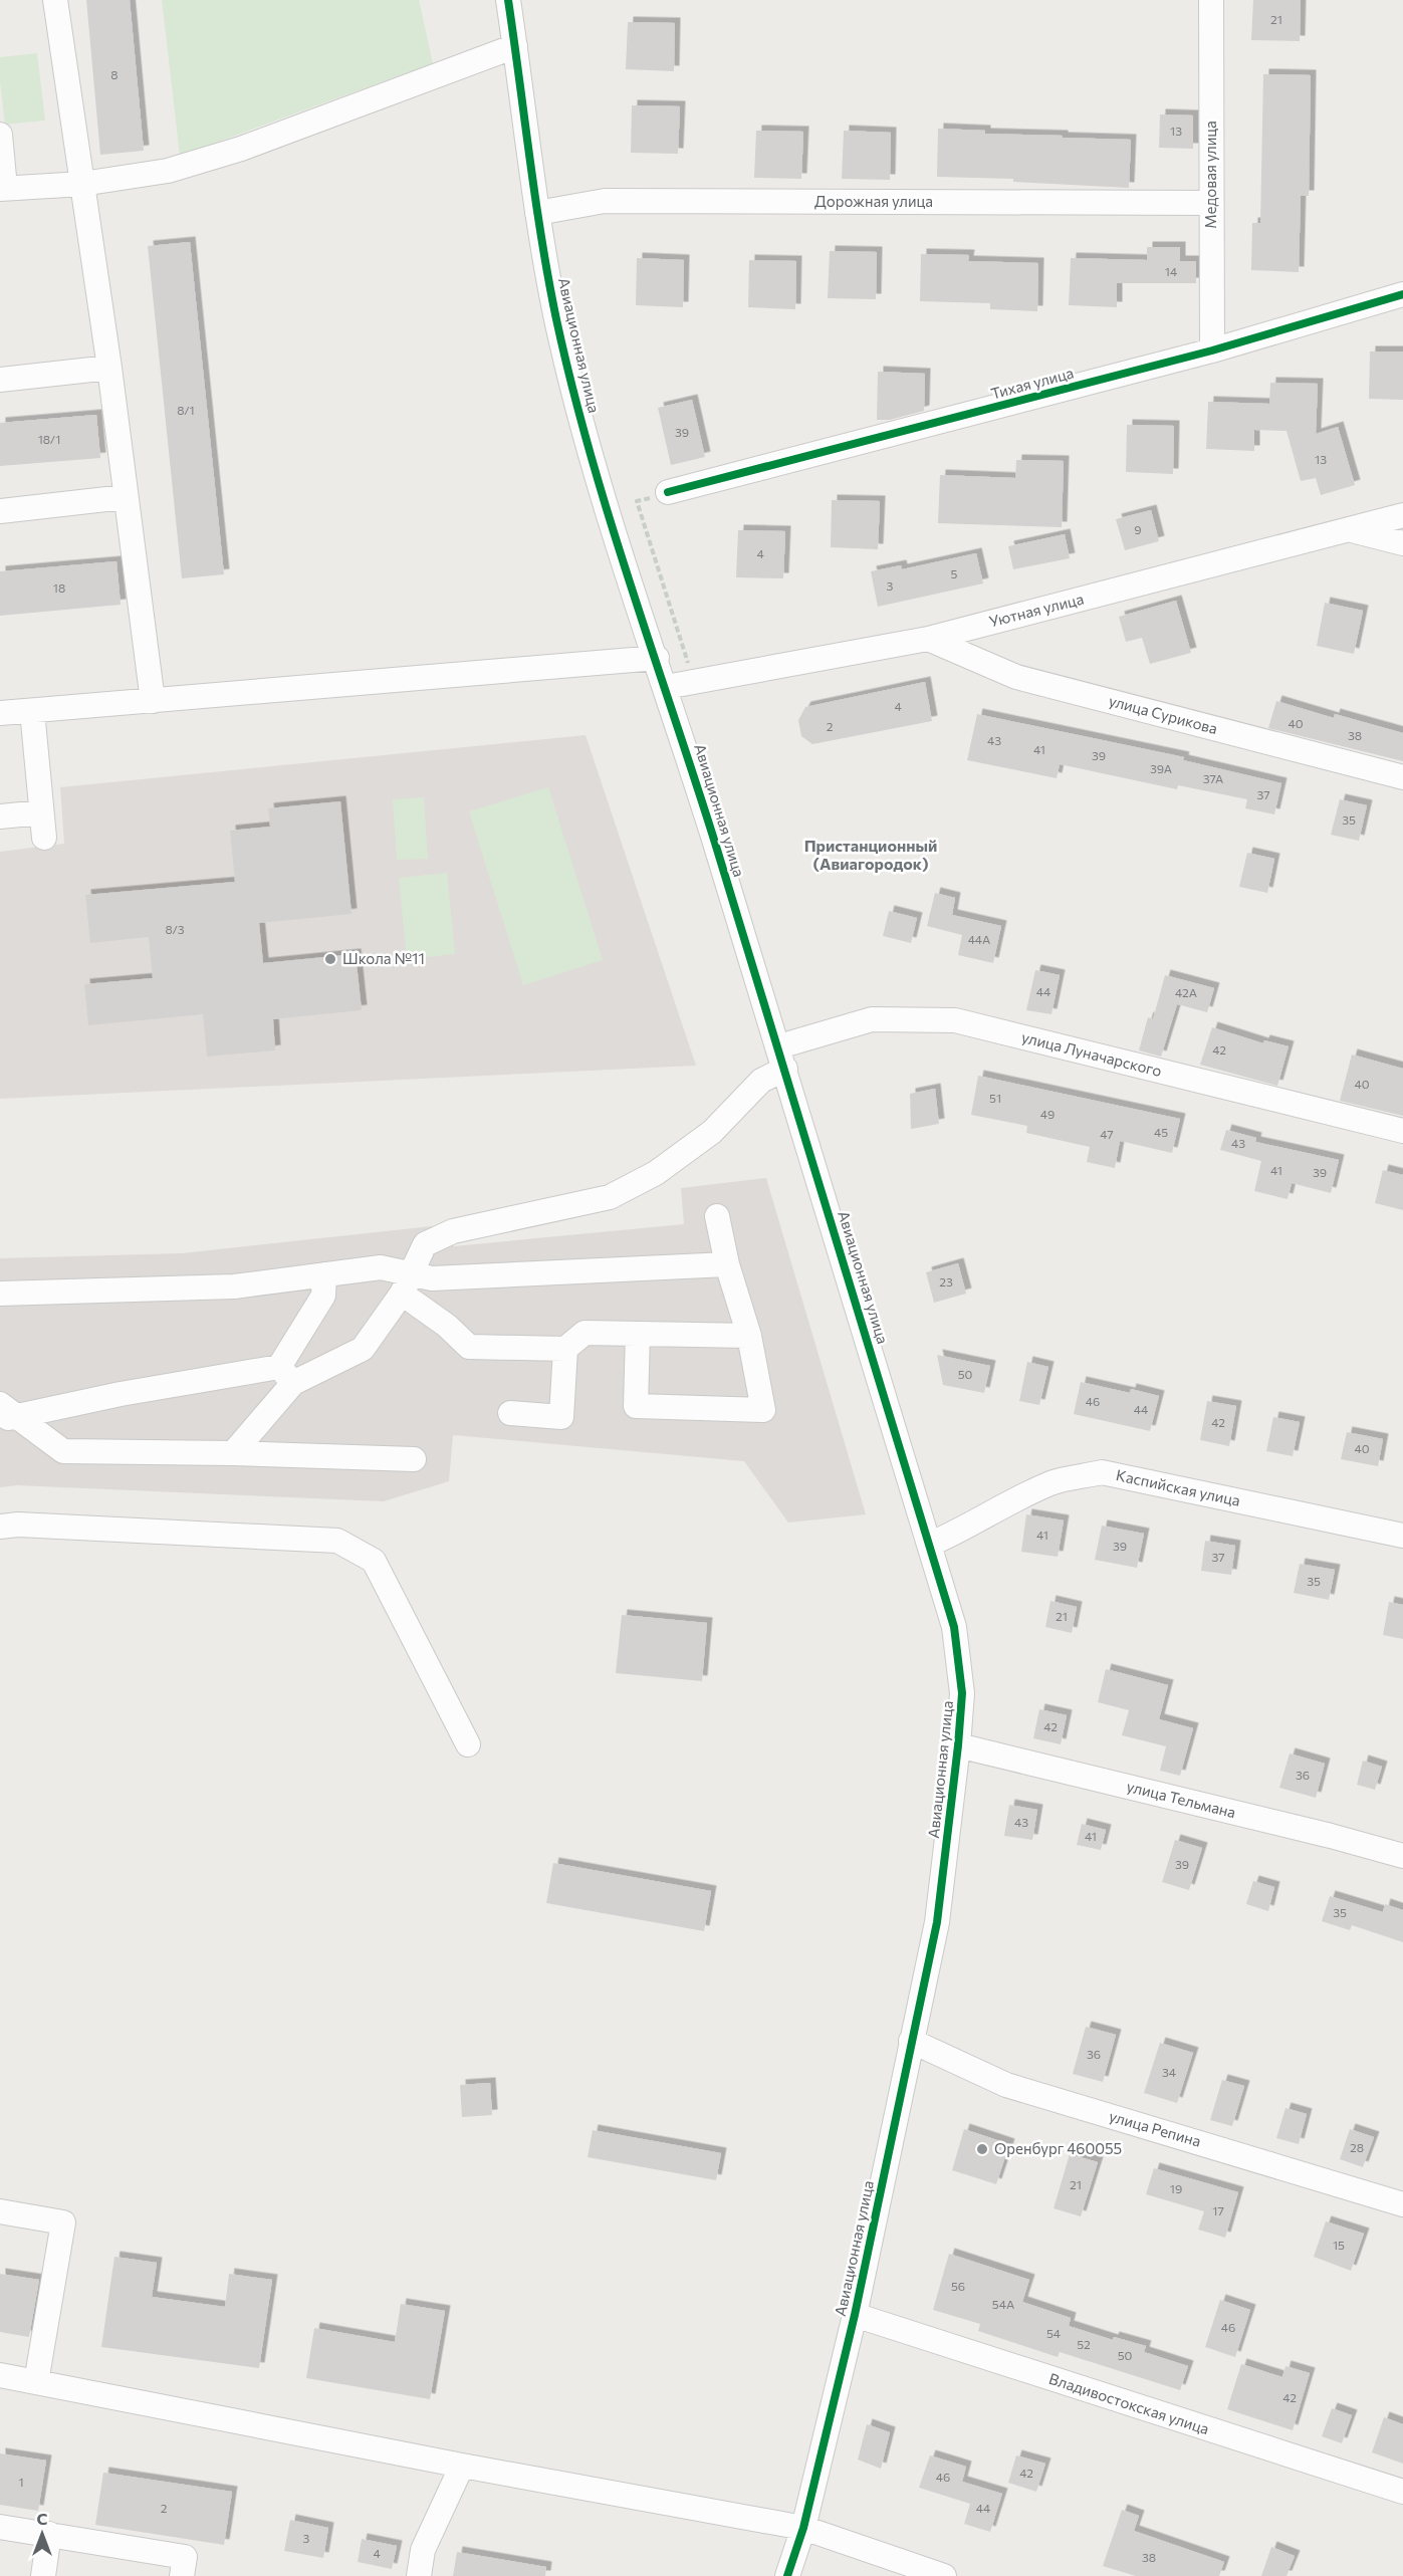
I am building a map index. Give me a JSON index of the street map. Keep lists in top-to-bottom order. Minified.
{"streets":{"street":["Медовая улица","Дорожная улица","Авиационная улица","Тихая улица","Уютная улица","улица Сурикова","улица Луначарского","Каспийская улица","улица Тельмана","улица Репина","Владивостокская улица"]},"crossings":[["Медовая улица","Дорожная улица"],["Медовая улица","Тихая улица"],["Дорожная улица","Авиационная улица"],["Авиационная улица","Уютная улица"],["Авиационная улица","улица Луначарского"],["Авиационная улица","Каспийская улица"],["Авиационная улица","улица Тельмана"],["Авиационная улица","улица Репина"],["Авиационная улица","Владивостокская улица"],["Уютная улица","улица Сурикова"]],"districts":["Пристанционный (Авиагородок)"],"places":["Школа №11","Оренбург 460055"],"house_numbers":["21","8","13","14","8/1","39","18/1","13","9","4","5","3","18","4","40","2","38","43","41","39","39А","37А","37","35","8/3","44А","44","42А","42","40","51","49","45","47","43","41","39","23","50","46","44","42","40","41","39","37","35","21","42","36","43","41","39","35","36","34","28","21","19","17","15","56","54А","46","54","52","50","42","42","46","1","2","44","3","4","38"],"north":"top"}
